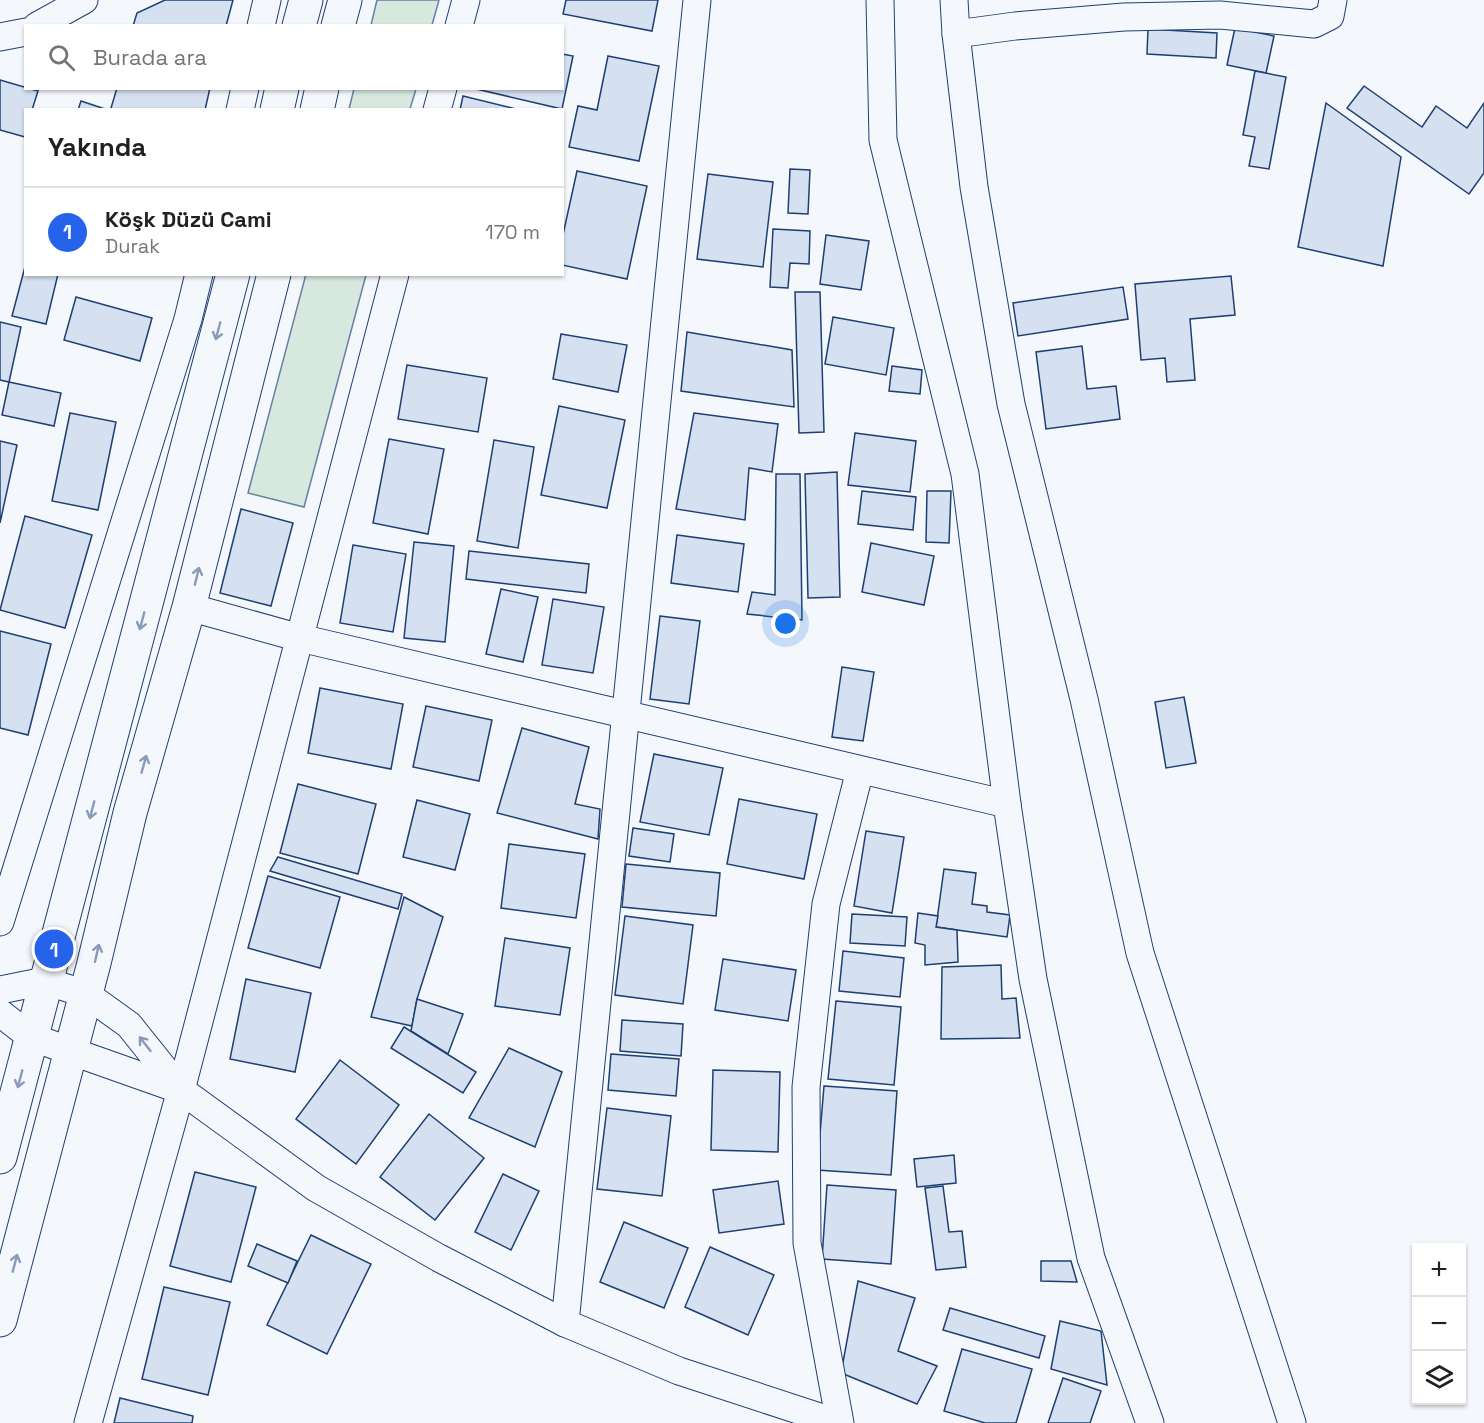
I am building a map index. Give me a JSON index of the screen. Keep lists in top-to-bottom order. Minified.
{"page":{"search":"Burada ara","heading":"Yakında","list":[{"mark":"1","name":"Köşk Düzü Cami","note":"Durak","value":"170 m"}],"pins":"1","map_buttons":["+","−"]}}
